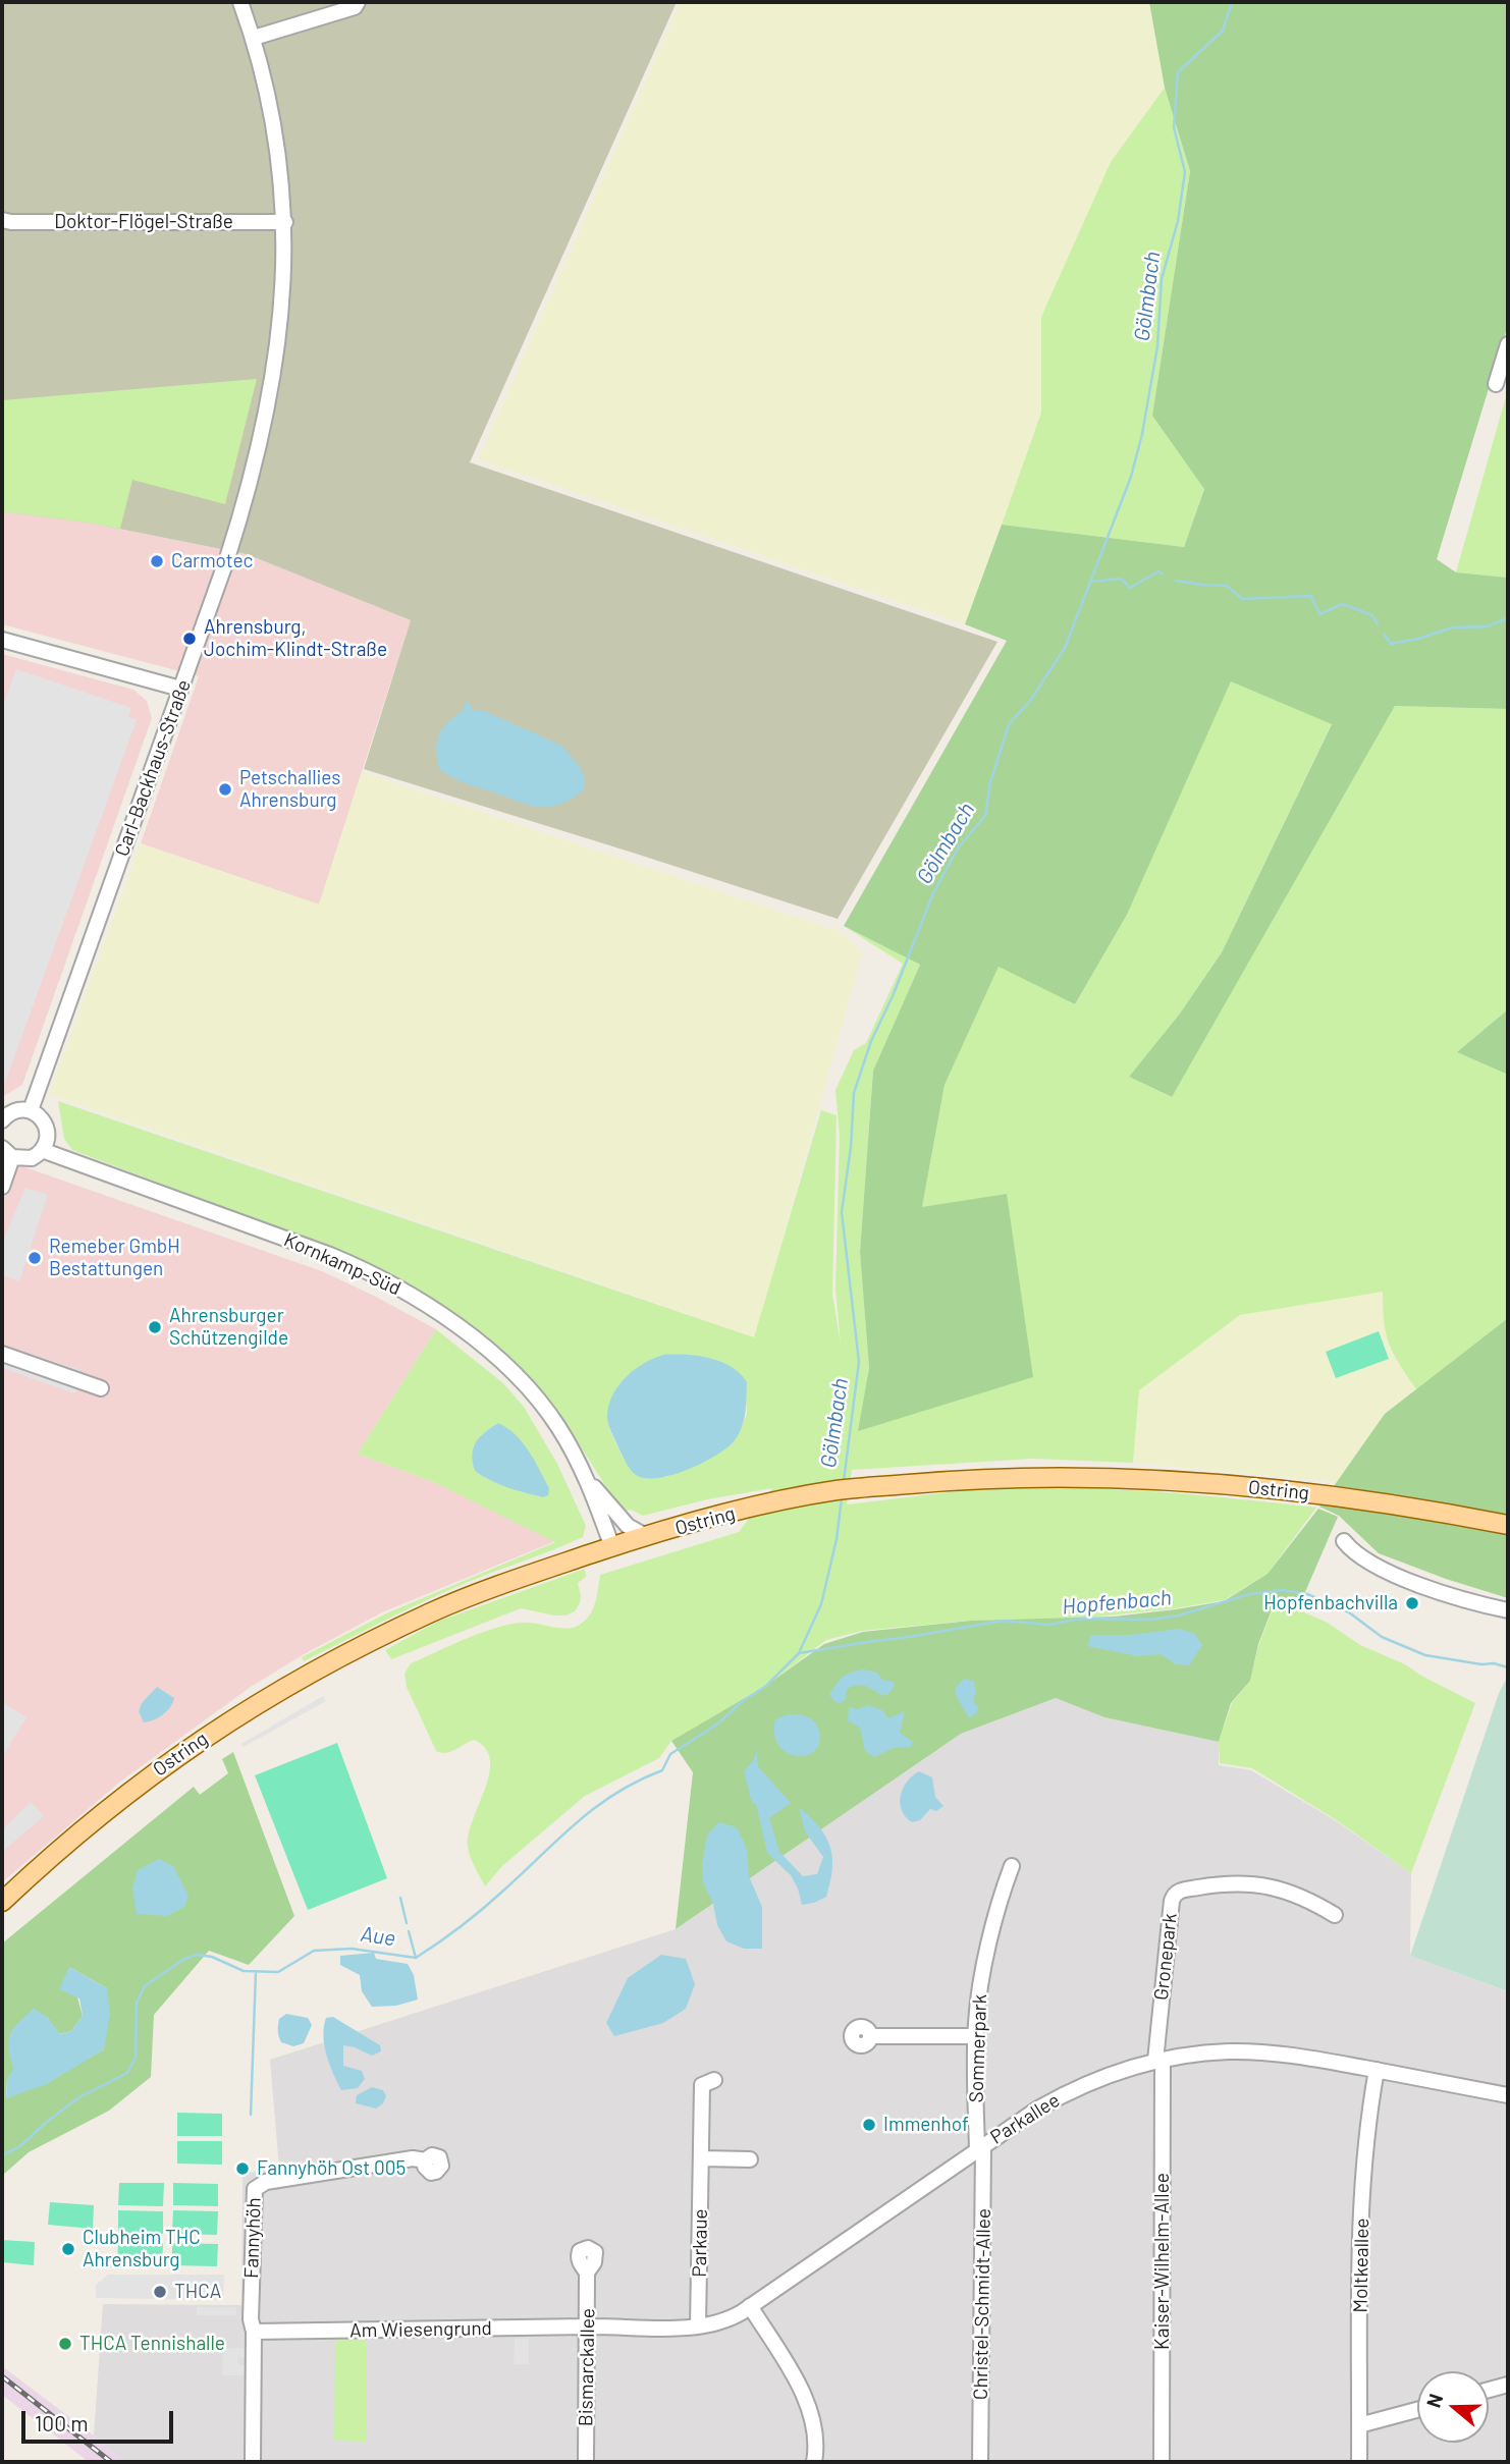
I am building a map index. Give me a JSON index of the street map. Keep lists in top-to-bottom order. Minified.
{"streets":{"main road":["Ostring"],"street":["Doktor-Flögel-Straße","Carl-Backhaus-Straße","Kornkamp-Süd","Gronepark","Sommerpark","Parkallee","Fannyhöh","Parkaue","Kaiser-Wilhelm-Allee","Moltkeallee","Christel-Schmidt-Allee","Am Wiesengrund","Bismarckallee"]},"crossings":[["Doktor-Flögel-Straße","Carl-Backhaus-Straße"],["Kornkamp-Süd","Ostring"],["Gronepark","Parkallee"],["Gronepark","Kaiser-Wilhelm-Allee"],["Sommerpark","Parkallee"],["Sommerpark","Christel-Schmidt-Allee"],["Parkallee","Parkaue"],["Parkallee","Kaiser-Wilhelm-Allee"],["Parkallee","Moltkeallee"],["Parkallee","Christel-Schmidt-Allee"],["Parkallee","Am Wiesengrund"],["Parkallee","Bismarckallee"],["Fannyhöh","Am Wiesengrund"],["Am Wiesengrund","Bismarckallee"]],"water":["Gölmbach","Hopfenbach","Aue"],"places":["Carmotec","Ahrensburg, Jochim-Klindt-Straße","Petschallies Ahrensburg","Remeber GmbH Bestattungen","Ahrensburger Schützengilde","Hopfenbachvilla","Immenhof","Fannyhöh Ost 005","Clubheim THC Ahrensburg","THCA","THCA Tennishalle"],"scale_bar":"100 m","north":"left"}
